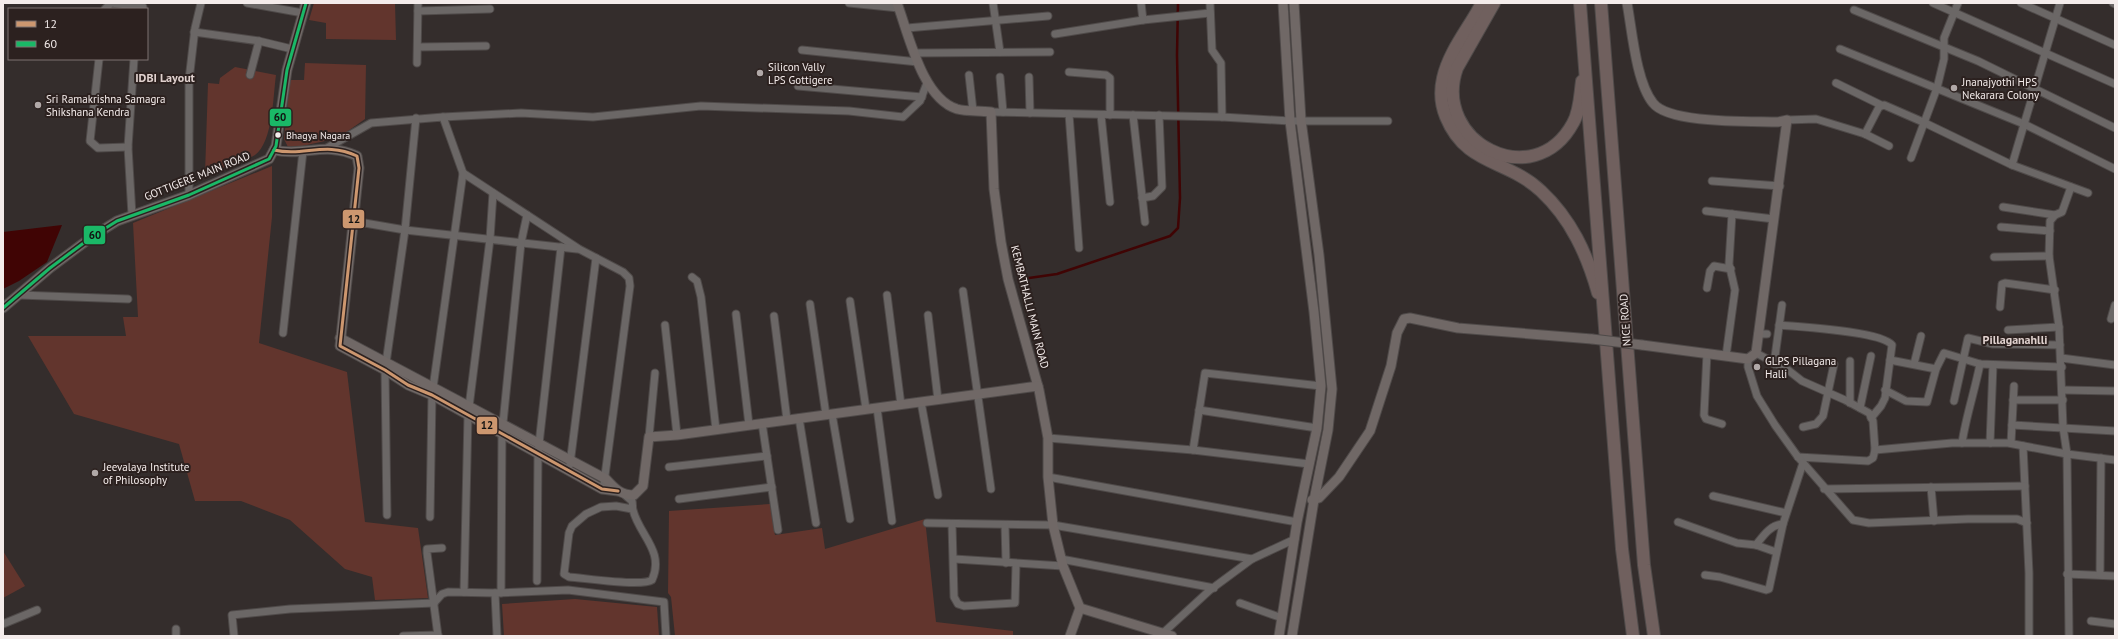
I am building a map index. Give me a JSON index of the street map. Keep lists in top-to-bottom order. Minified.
{"streets":{"highway":["NICE ROAD"],"street":["GOTTIGERE MAIN ROAD","KEMBATHALLI MAIN ROAD"]},"districts":["IDBI Layout","Pillaganahlli"],"places":["Silicon Vally LPS Gottigere","Jnanajyothi HPS Nekarara Colony","Sri Ramakrishna Samagra Shikshana Kendra","Bhagya Nagara","GLPS Pillagana Halli","Jeevalaya Institute of Philosophy"],"lines":["transit line 60","transit line 12"],"legend":["12","60"]}
